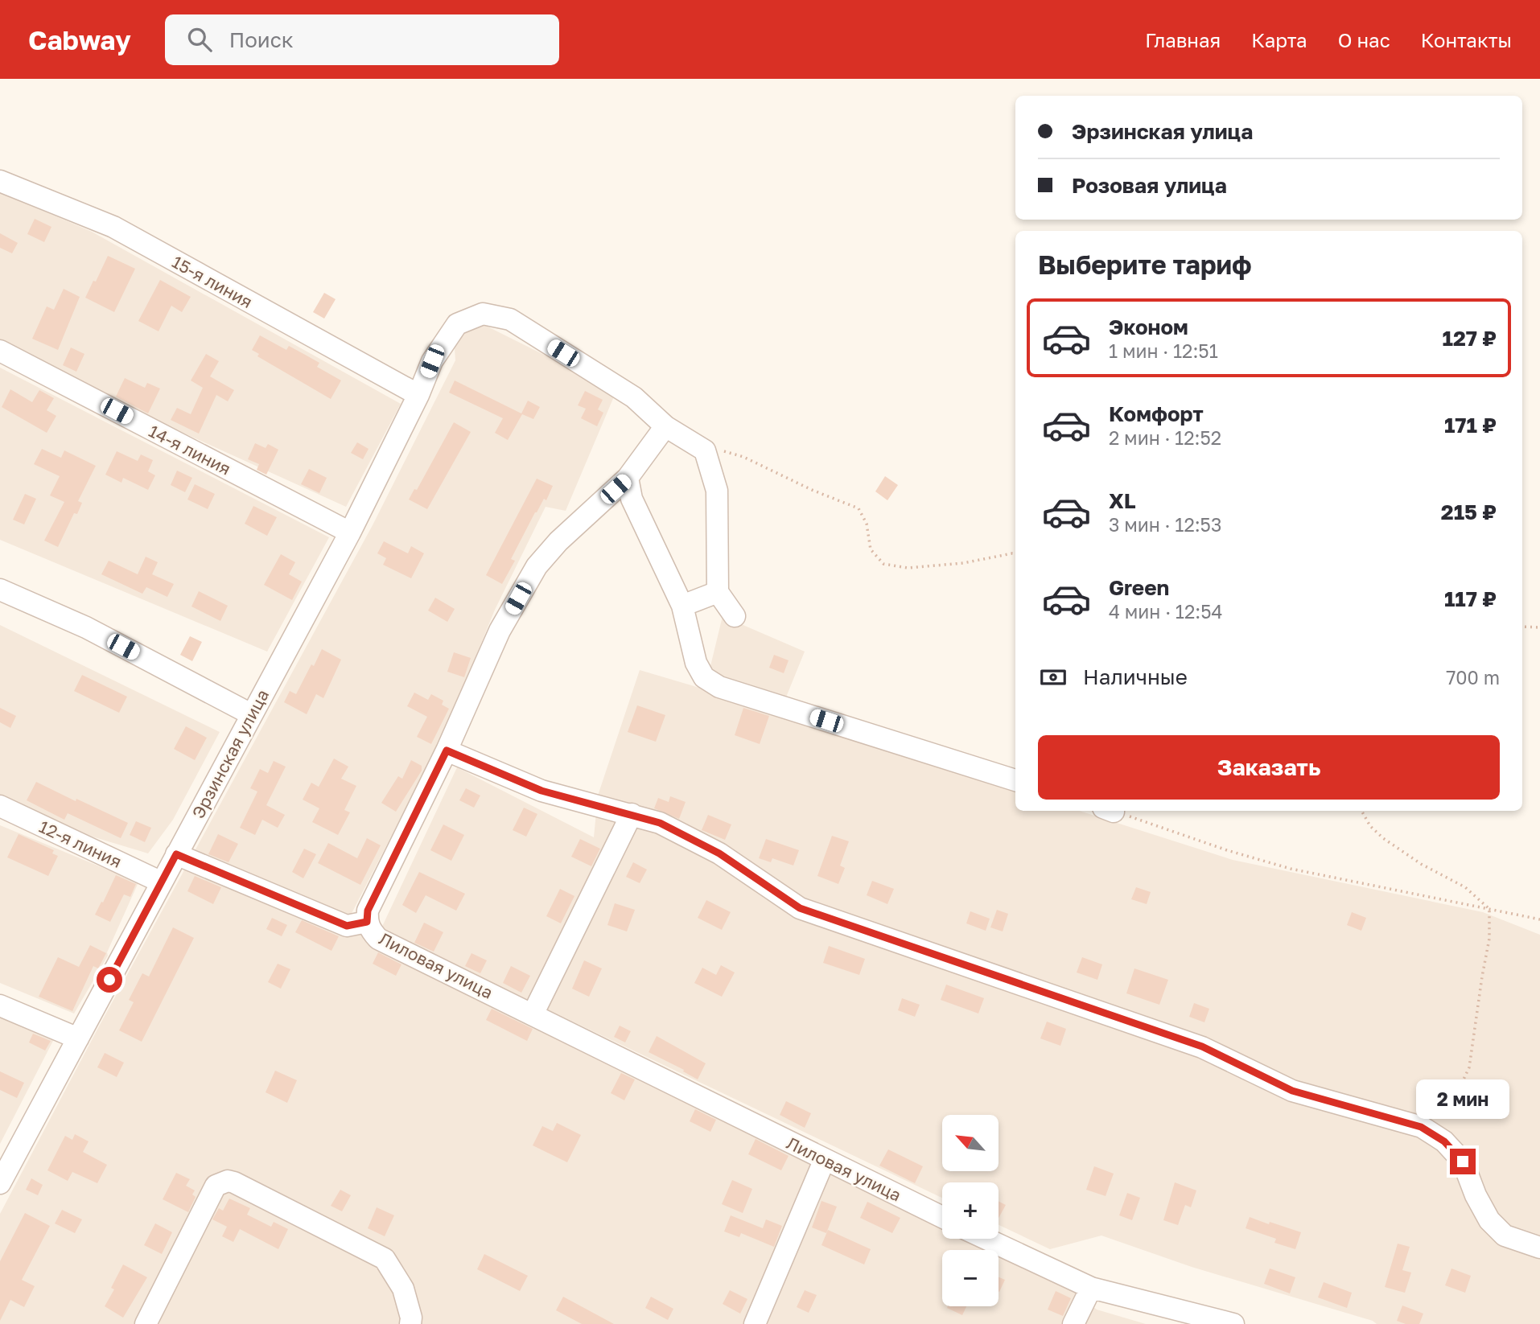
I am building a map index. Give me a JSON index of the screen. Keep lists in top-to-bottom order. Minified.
{"streets":{"street":["15-я линия","14-я линия","Эрзинская улица","12-я линия","Лиловая улица"]},"crossings":[["15-я линия","Эрзинская улица"],["14-я линия","Эрзинская улица"],["Эрзинская улица","12-я линия"],["Эрзинская улица","Лиловая улица"]],"north":"top left","page":{"header":"Cabway","search":"Поиск","nav":["Главная","Карта","О нас","Контакты"],"banner":["Эрзинская улица","Розовая улица"],"heading":"Выберите тариф","list":[{"name":"Эконом","note":"1 мин · 12:51","value":"127 ₽"},{"name":"Комфорт","note":"2 мин · 12:52","value":"171 ₽"},{"name":"XL","note":"3 мин · 12:53","value":"215 ₽"},{"name":"Green","note":"4 мин · 12:54","value":"117 ₽"}],"pay":["Наличные","700 m"],"buttons":"Заказать","bubble":"2 мин","map_buttons":["+","−"]}}
